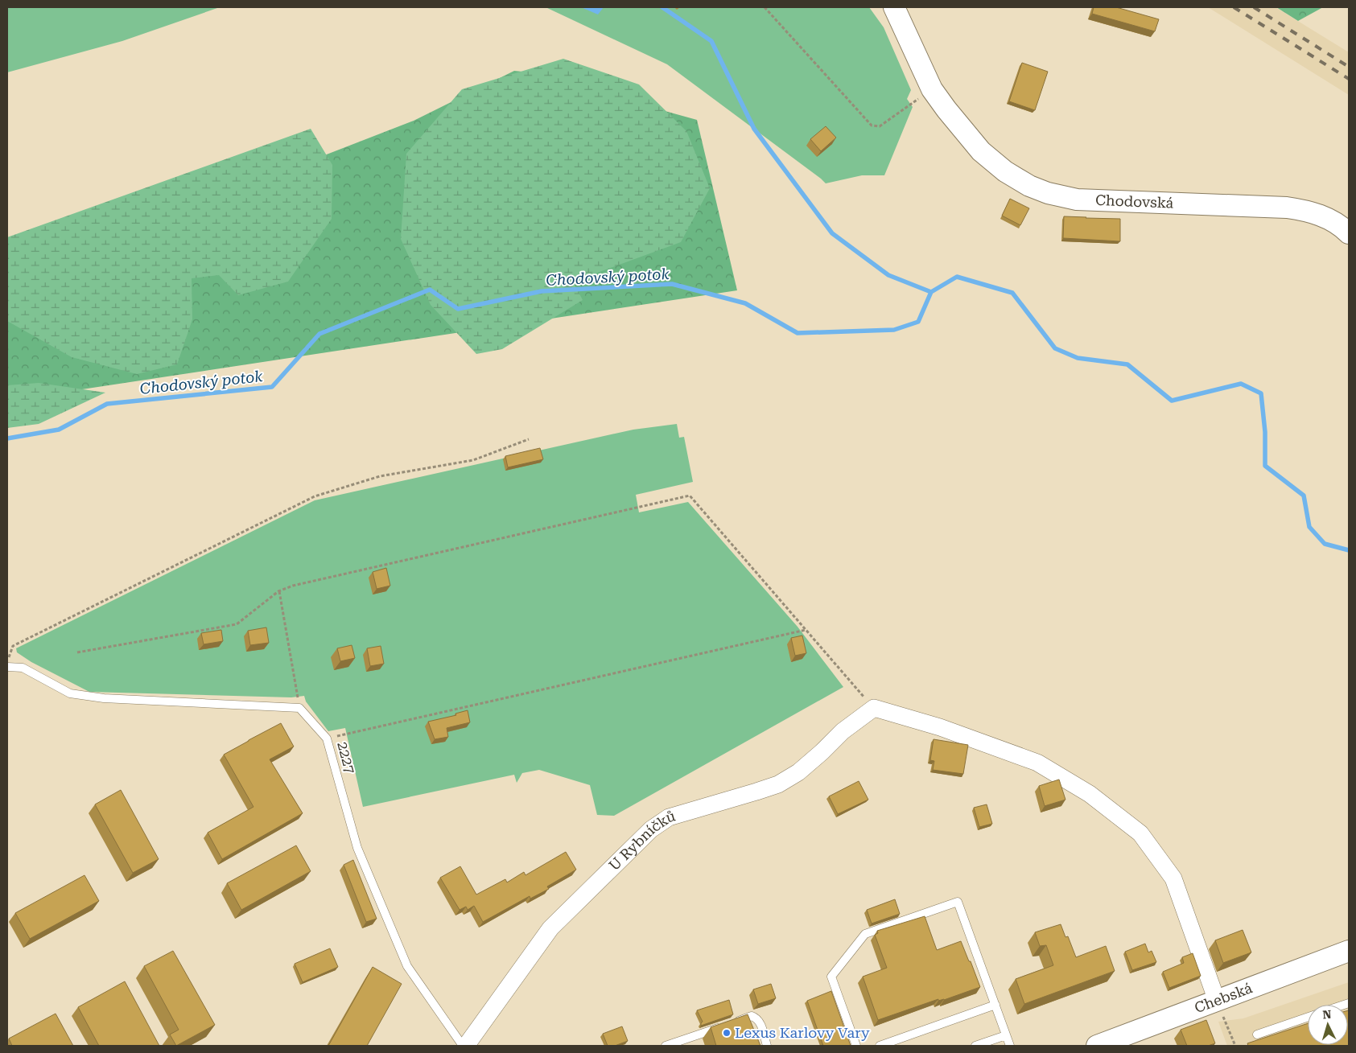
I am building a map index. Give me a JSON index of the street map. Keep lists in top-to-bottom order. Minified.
{"streets":{"street":["Chodovská","U Rybníčků","Chebská"],"lane":["2227"]},"water":["Chodovský potok"],"places":["Lexus Karlovy Vary"],"north":"top"}
